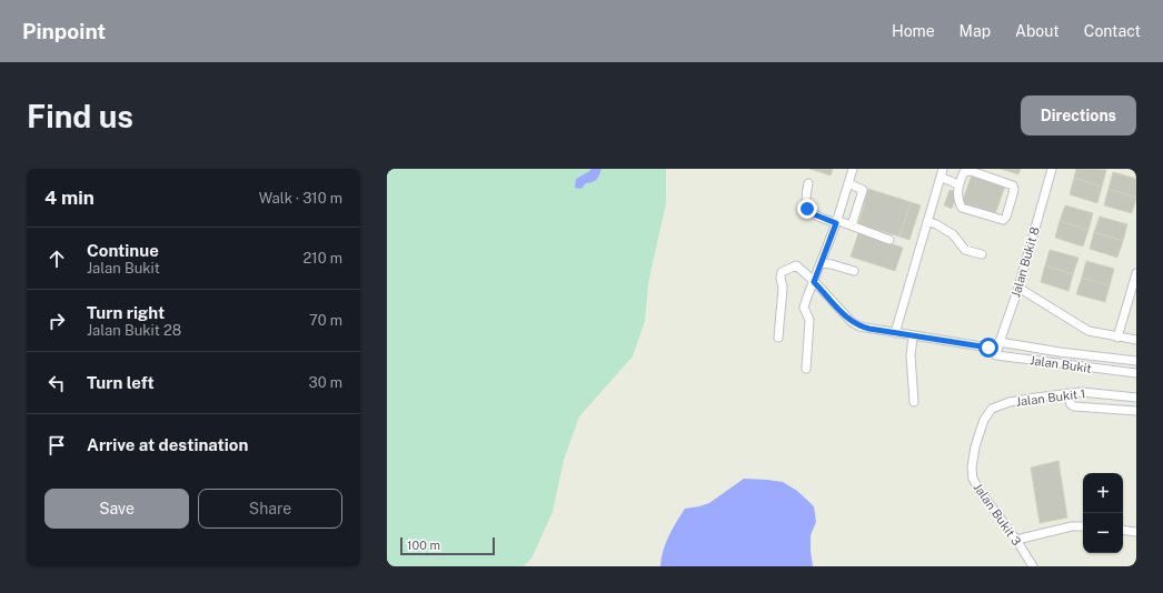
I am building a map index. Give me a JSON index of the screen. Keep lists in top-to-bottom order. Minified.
{"streets":{"street":["Jalan Bukit 8","Jalan Bukit","Jalan Bukit 1","Jalan Bukit 3"]},"crossings":[["Jalan Bukit 8","Jalan Bukit"],["Jalan Bukit 1","Jalan Bukit 3"]],"scale_bar":"100 m","page":{"header":"Pinpoint","nav":["Home","Map","About","Contact"],"buttons":["Directions",["Save","Share"]],"title":"Find us","heading":["4 min","Walk · 310 m"],"list":[["Continue","Jalan Bukit","210 m"],["Turn right","Jalan Bukit 28","70 m"],["Turn left","30 m"],"Arrive at destination"],"map_buttons":["+","−"],"scale":"100 m"}}
